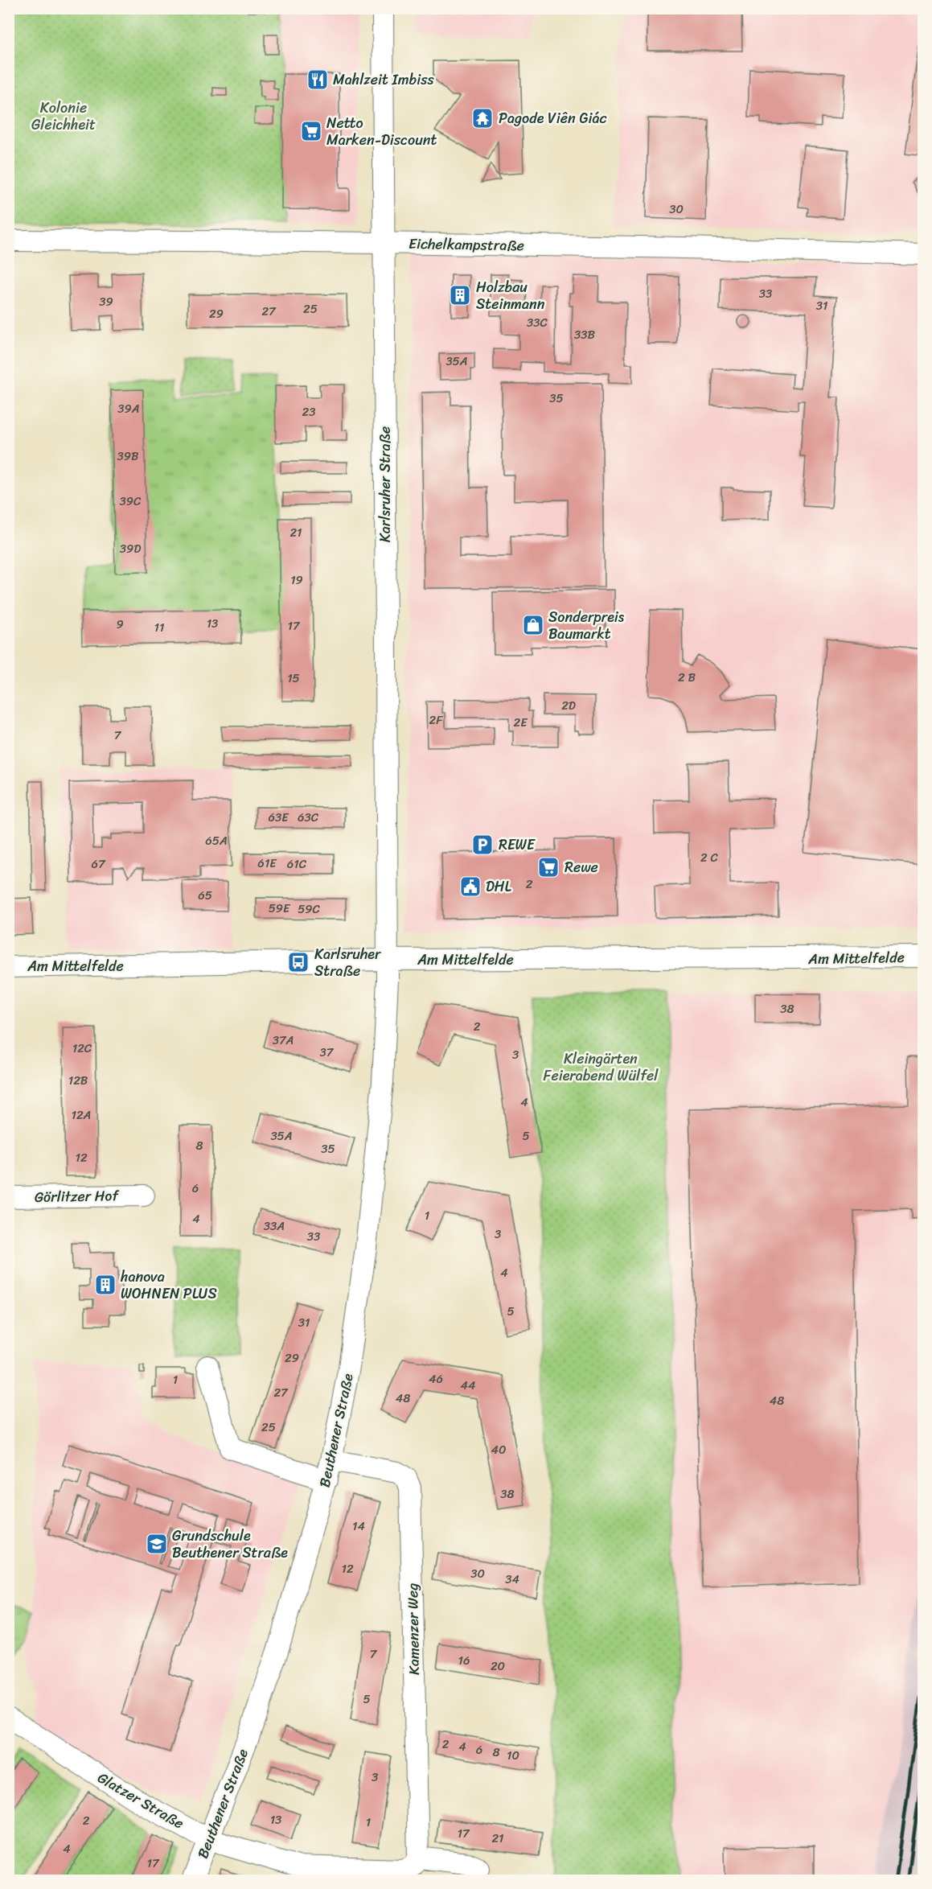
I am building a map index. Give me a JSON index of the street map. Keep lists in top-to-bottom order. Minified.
{"streets":{"street":["Eichelkampstraße","Karlsruher Straße","Am Mittelfelde","Görlitzer Hof","Beuthener Straße","Kamenzer Weg","Glatzer Straße"]},"crossings":[["Eichelkampstraße","Karlsruher Straße"],["Karlsruher Straße","Am Mittelfelde"],["Karlsruher Straße","Beuthener Straße"],["Am Mittelfelde","Beuthener Straße"],["Beuthener Straße","Kamenzer Weg"],["Beuthener Straße","Glatzer Straße"],["Kamenzer Weg","Glatzer Straße"]],"parks":["Kolonie Gleichheit","Kleingärten Feierabend Wülfel"],"places":{"restaurant":["Mahlzeit Imbiss"],"temple":["Pagode Viên Giác"],"supermarket":["Netto Marken-Discount","Rewe"],"building":["Holzbau Steinmann","hanova WOHNEN PLUS"],"shop":["Sonderpreis Baumarkt"],"parking":["REWE"],"public building":["DHL"],"bus stop":["Karlsruher Straße"],"school or university":["Grundschule Beuthener Straße"]},"house_numbers":["30","33","39","31","25","27","29","33C","33B","35A","35","39A","23","39B","39C","21","39D","19","13","9","17","11","2 B","15","2D","2F","2E","7","63E","63C","65A","2 C","61E","67","61C","2","65","59E","59C","38","2","37A","12C","37","3","12B","4","12A","35A","5","8","35","12","6","1","4","33A","3","33","4","5","31","29","46","1","44","27","48","48","25","40","38","14","12","30","34","7","16","20","5","2","4","6","8","10","3","13","2","1","17","21","4","17"]}
